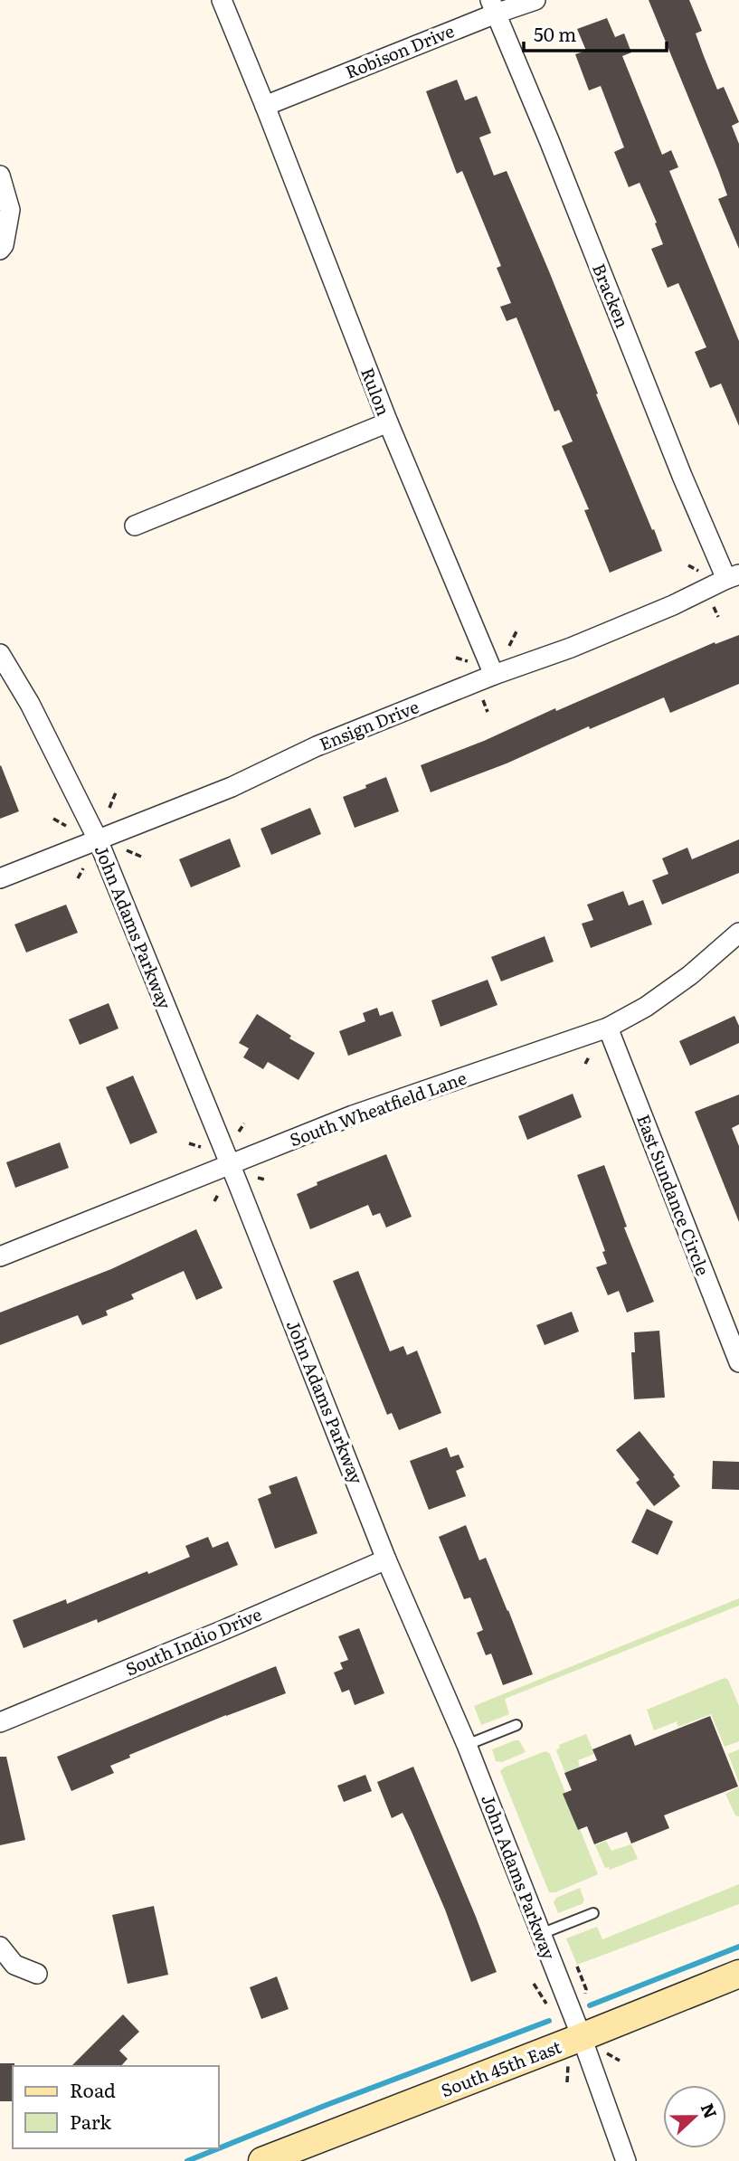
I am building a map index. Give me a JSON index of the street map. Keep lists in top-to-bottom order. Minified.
{"streets":{"main road":["South 45th East"],"street":["Robison Drive","Bracken","Rulon","Ensign Drive","John Adams Parkway","South Wheatfield Lane","East Sundance Circle","South Indio Drive"]},"crossings":[["Robison Drive","Bracken"],["Robison Drive","Rulon"],["Bracken","Ensign Drive"],["Rulon","Ensign Drive"],["Ensign Drive","John Adams Parkway"],["John Adams Parkway","South Wheatfield Lane"],["John Adams Parkway","South Indio Drive"],["John Adams Parkway","South 45th East"],["South Wheatfield Lane","East Sundance Circle"]],"legend":["Road","Park"],"scale_bar":"50 m","north":"right"}
